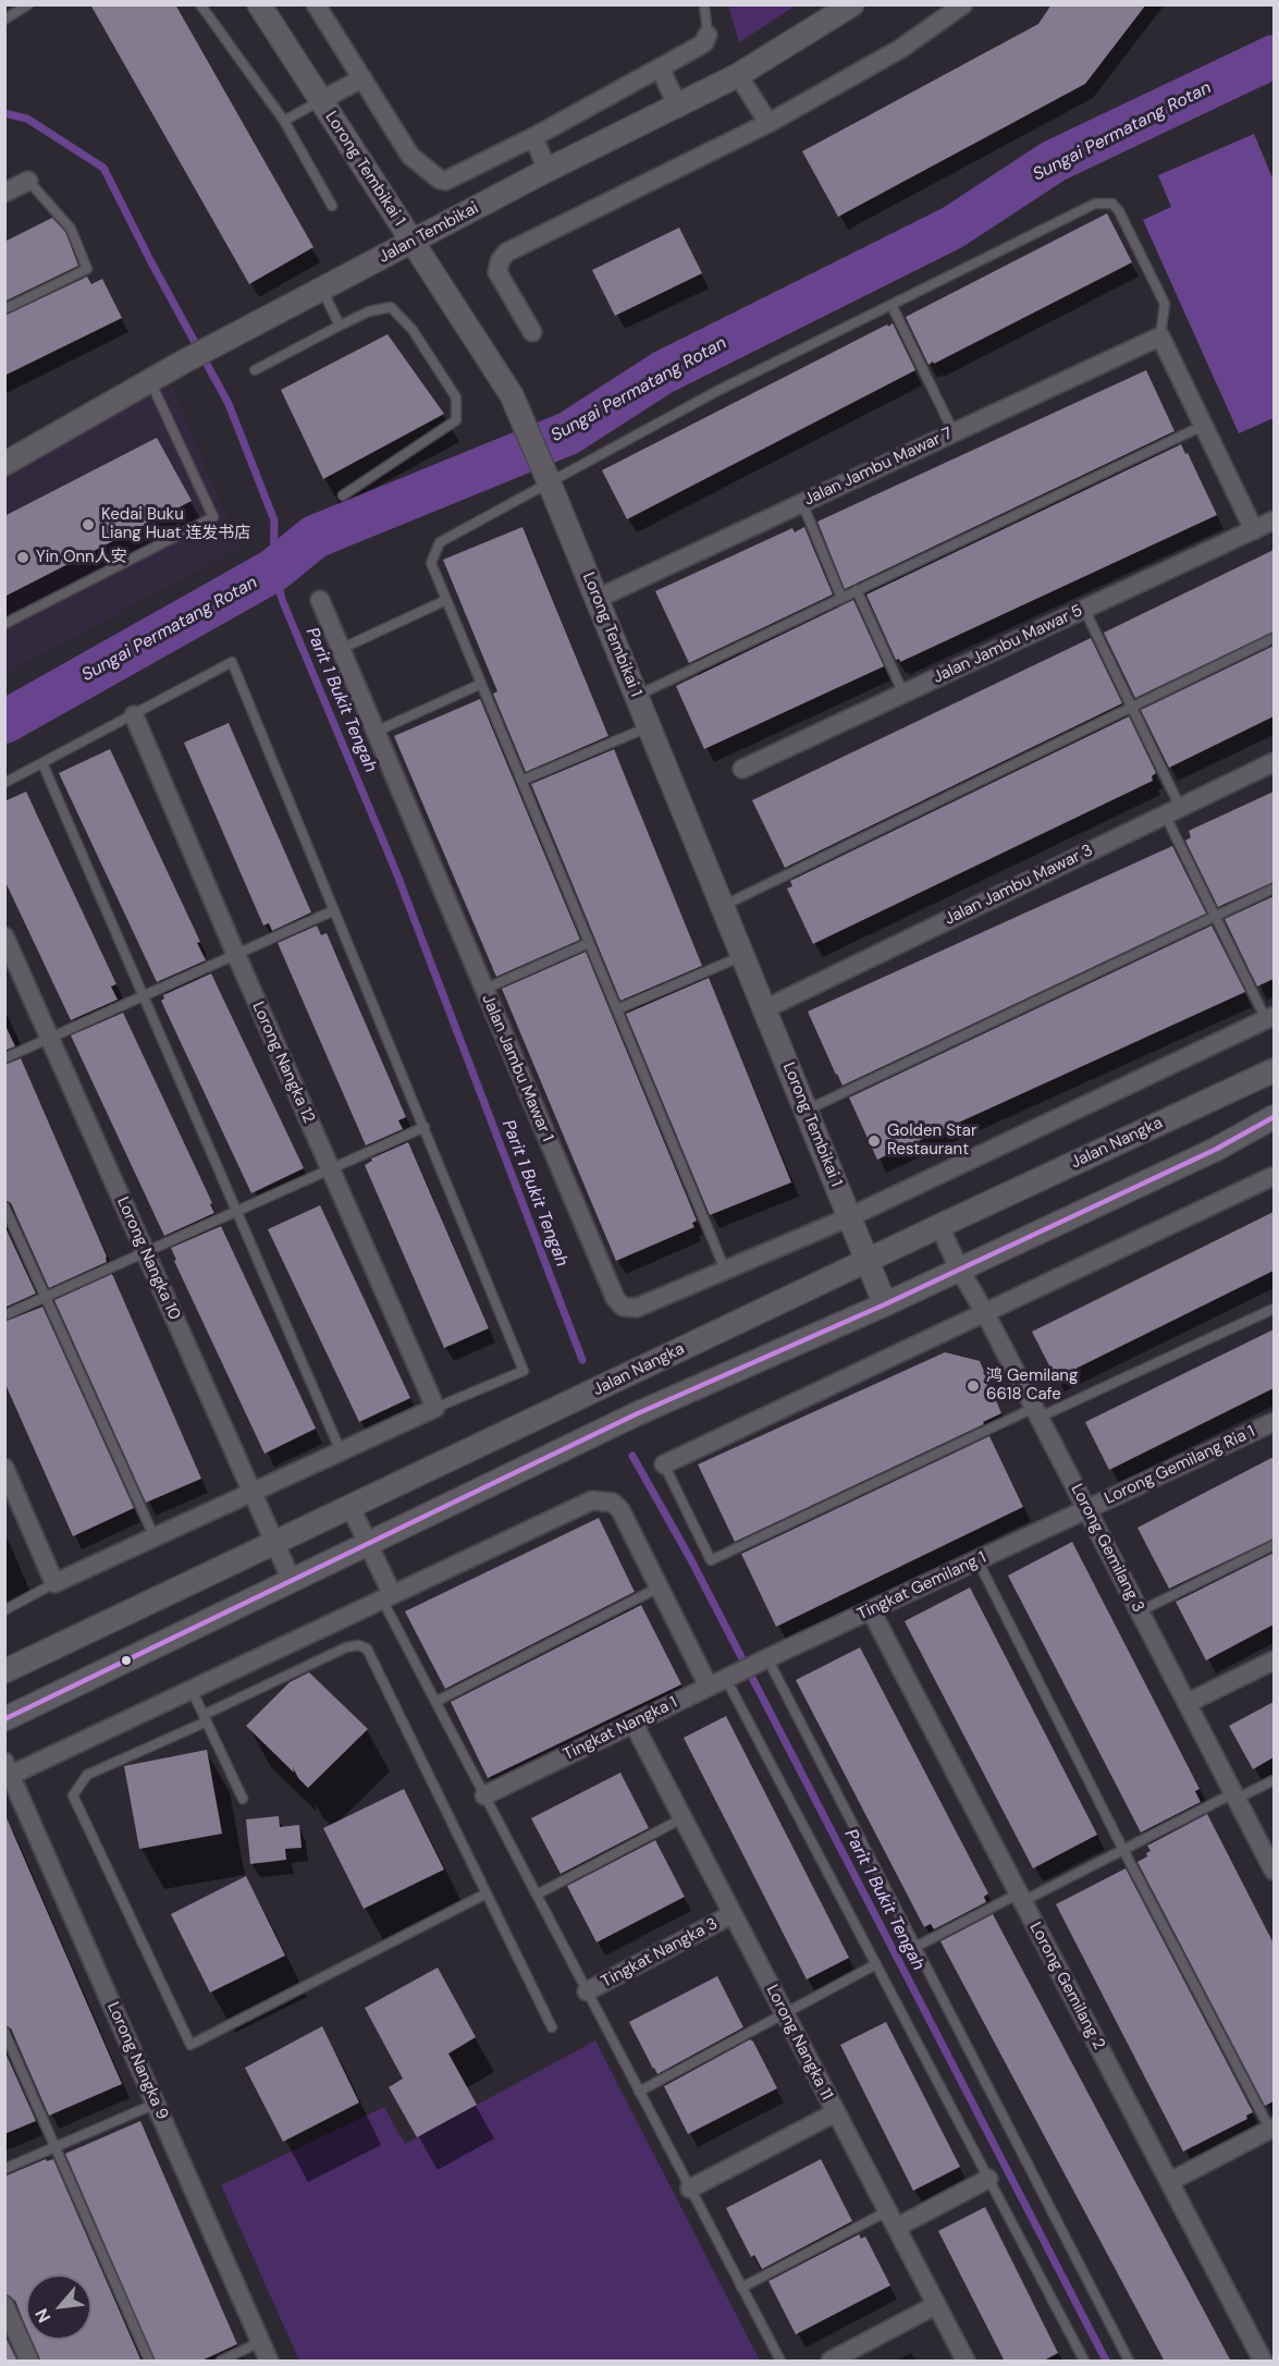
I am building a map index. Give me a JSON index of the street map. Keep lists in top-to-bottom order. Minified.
{"streets":{"street":["Lorong Tembikai 1","Jalan Tembikai","Jalan Jambu Mawar 7","Jalan Jambu Mawar 5","Jalan Jambu Mawar 3","Lorong Nangka 12","Jalan Jambu Mawar 1","Jalan Nangka","Lorong Nangka 10","Lorong Gemilang Ria 1","Lorong Gemilang 3","Tingkat Gemilang 1","Tingkat Nangka 1","Tingkat Nangka 3","Lorong Gemilang 2","Lorong Nangka 11","Lorong Nangka 9"]},"crossings":[["Lorong Tembikai 1","Jalan Tembikai"],["Lorong Tembikai 1","Jalan Jambu Mawar 7"],["Lorong Tembikai 1","Jalan Jambu Mawar 3"],["Lorong Tembikai 1","Jalan Jambu Mawar 1"],["Lorong Tembikai 1","Jalan Nangka"],["Jalan Nangka","Lorong Nangka 10"],["Jalan Nangka","Lorong Gemilang 3"],["Lorong Gemilang Ria 1","Lorong Gemilang 3"],["Lorong Gemilang Ria 1","Tingkat Gemilang 1"],["Lorong Gemilang 3","Tingkat Gemilang 1"],["Tingkat Gemilang 1","Tingkat Nangka 1"],["Tingkat Gemilang 1","Lorong Gemilang 2"],["Tingkat Nangka 1","Lorong Nangka 11"],["Tingkat Nangka 3","Lorong Nangka 11"]],"water":["Sungai Permatang Rotan","Parit 1 Bukit Tengah"],"places":["Kedai Buku Liang Huat 连发书店","Yin Onn人安","Golden Star Restaurant","鸿 Gemilang 6618 Cafe"],"north":"bottom left"}
